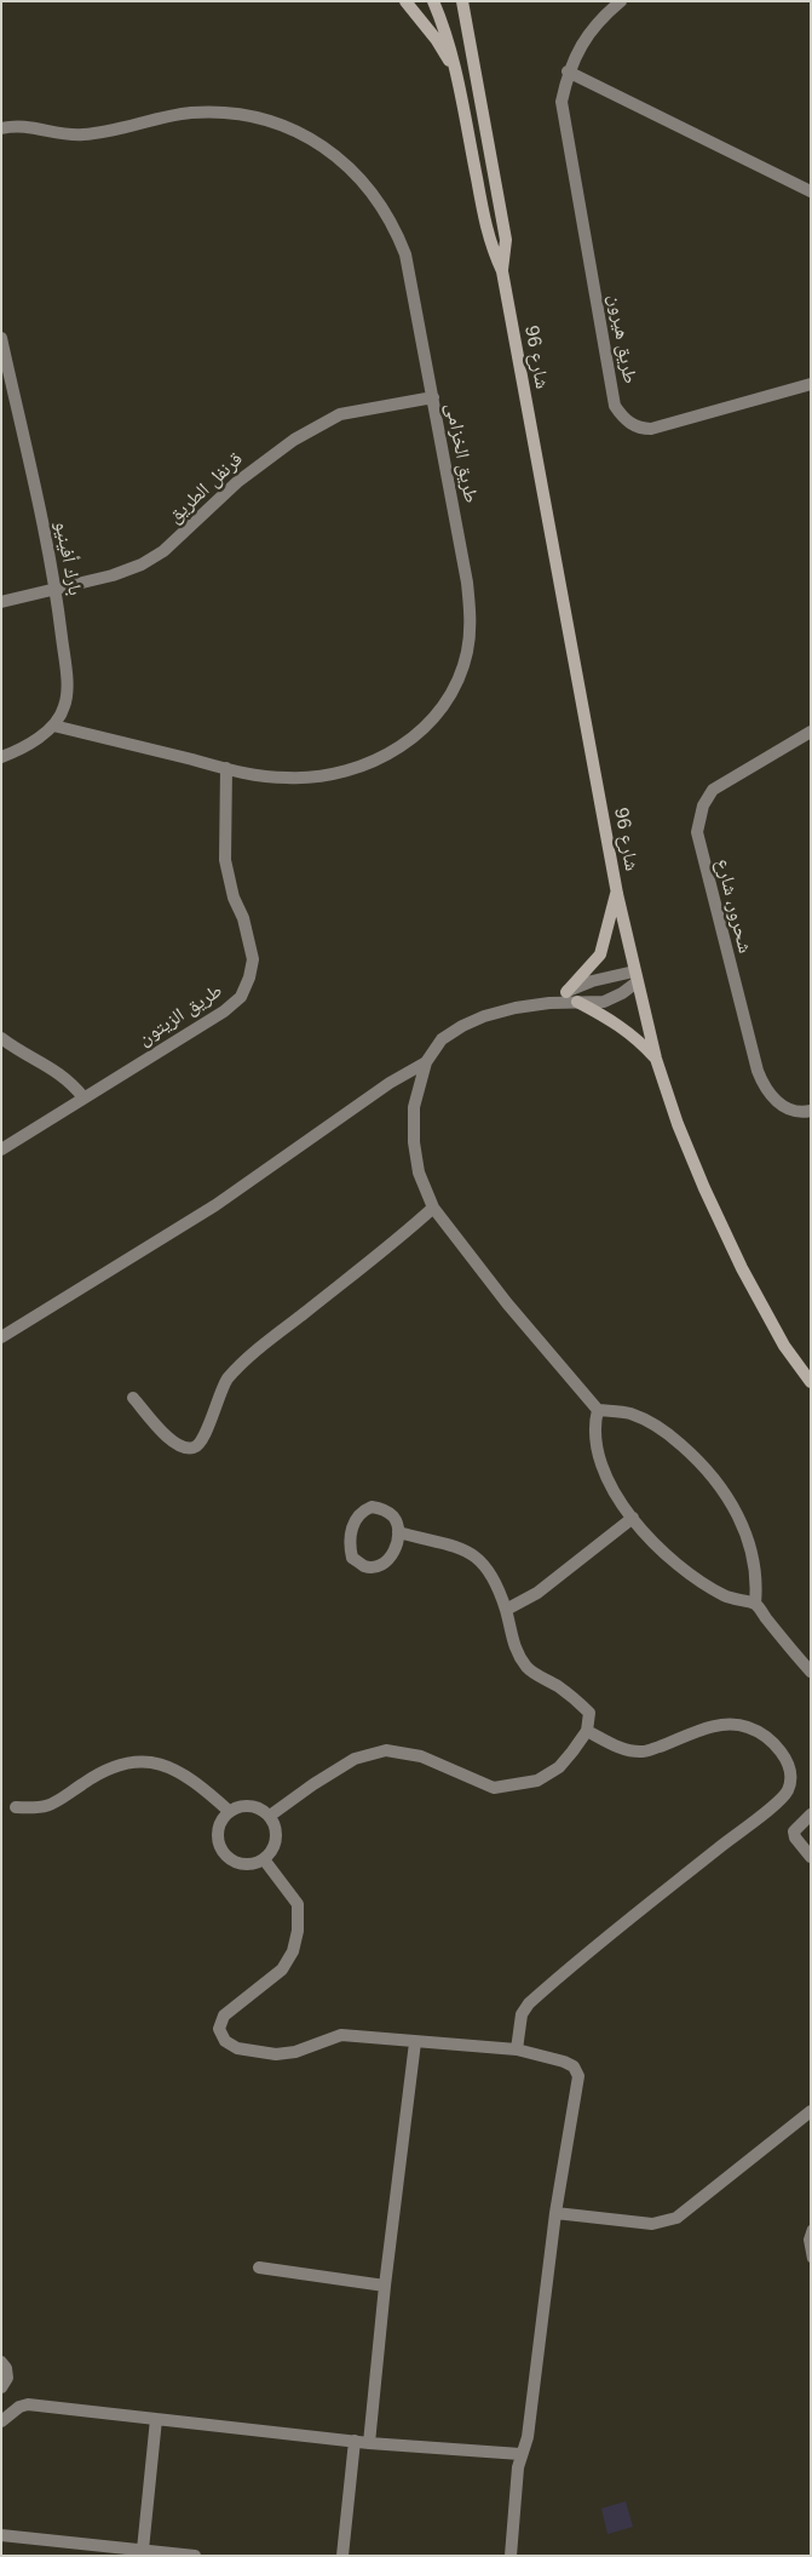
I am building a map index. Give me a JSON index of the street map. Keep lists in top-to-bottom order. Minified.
{"streets":{"street":["طريق هيرون","شارع 96","طريق الخزامى","قرنفل الطريق","بارك أفينيو","شحرور، شارع","طريق الزيتون"]},"crossings":[["طريق الخزامى","قرنفل الطريق"],["طريق الخزامى","بارك أفينيو"],["طريق الخزامى","طريق الزيتون"],["قرنفل الطريق","بارك أفينيو"]]}
